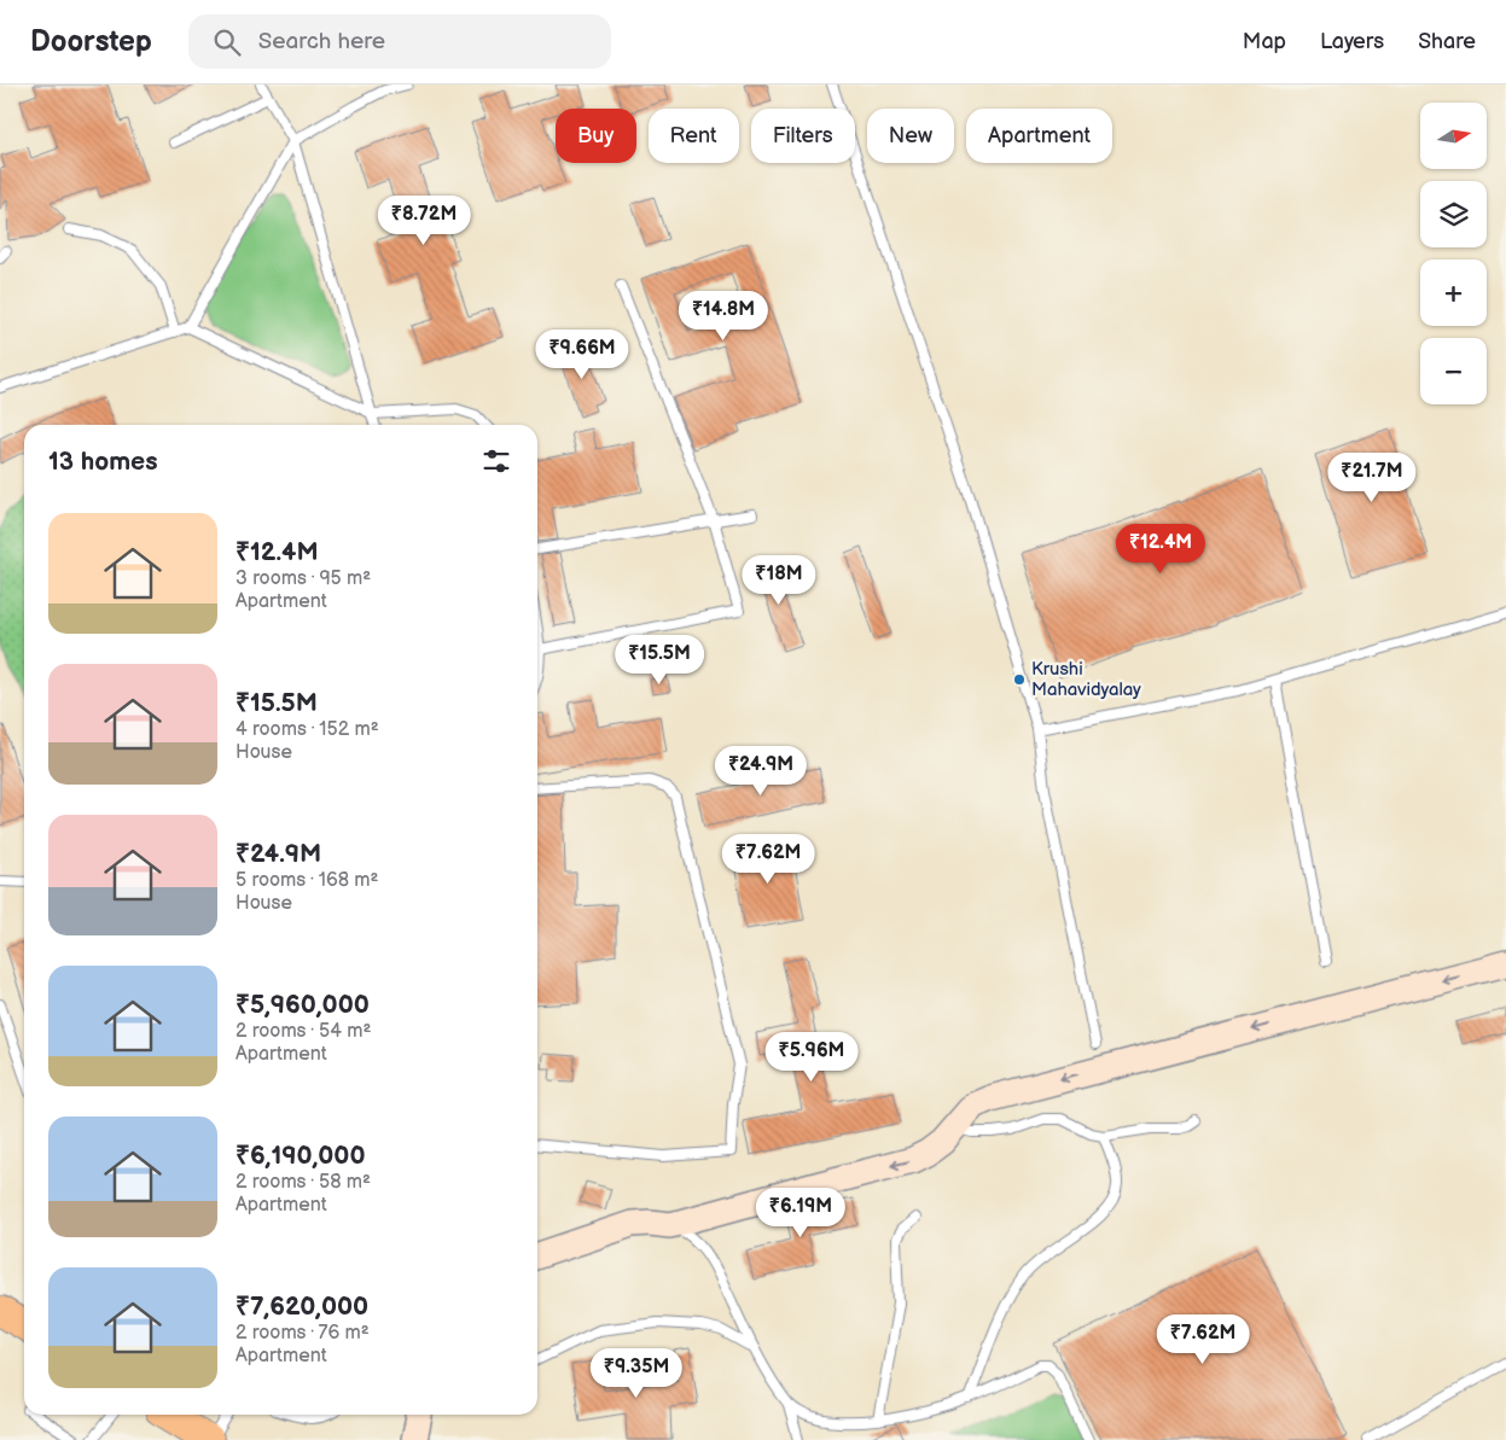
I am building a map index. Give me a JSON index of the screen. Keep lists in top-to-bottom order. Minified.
{"places":["Krushi Mahavidyalay"],"north":"right","page":{"header":"Doorstep","search":"Search here","nav":["Map","Layers","Share"],"map_buttons":["+","−"],"chip":["Buy","Rent","Filters","New","Apartment"],"price":["₹8.72M","₹14.8M","₹9.66M","₹21.7M","₹12.4M","₹18M","₹15.5M","₹24.9M","₹7.62M","₹5.96M","₹6.19M","₹7.62M","₹9.35M"],"heading":"13 homes","list":[{"name":"₹12.4M","note":"3 rooms · 95 m² · Apartment"},{"name":"₹15.5M","note":"4 rooms · 152 m² · House"},{"name":"₹24.9M","note":"5 rooms · 168 m² · House"},{"name":"₹5,960,000","note":"2 rooms · 54 m² · Apartment"},{"name":"₹6,190,000","note":"2 rooms · 58 m² · Apartment"},{"name":"₹7,620,000","note":"2 rooms · 76 m² · Apartment"}]}}
